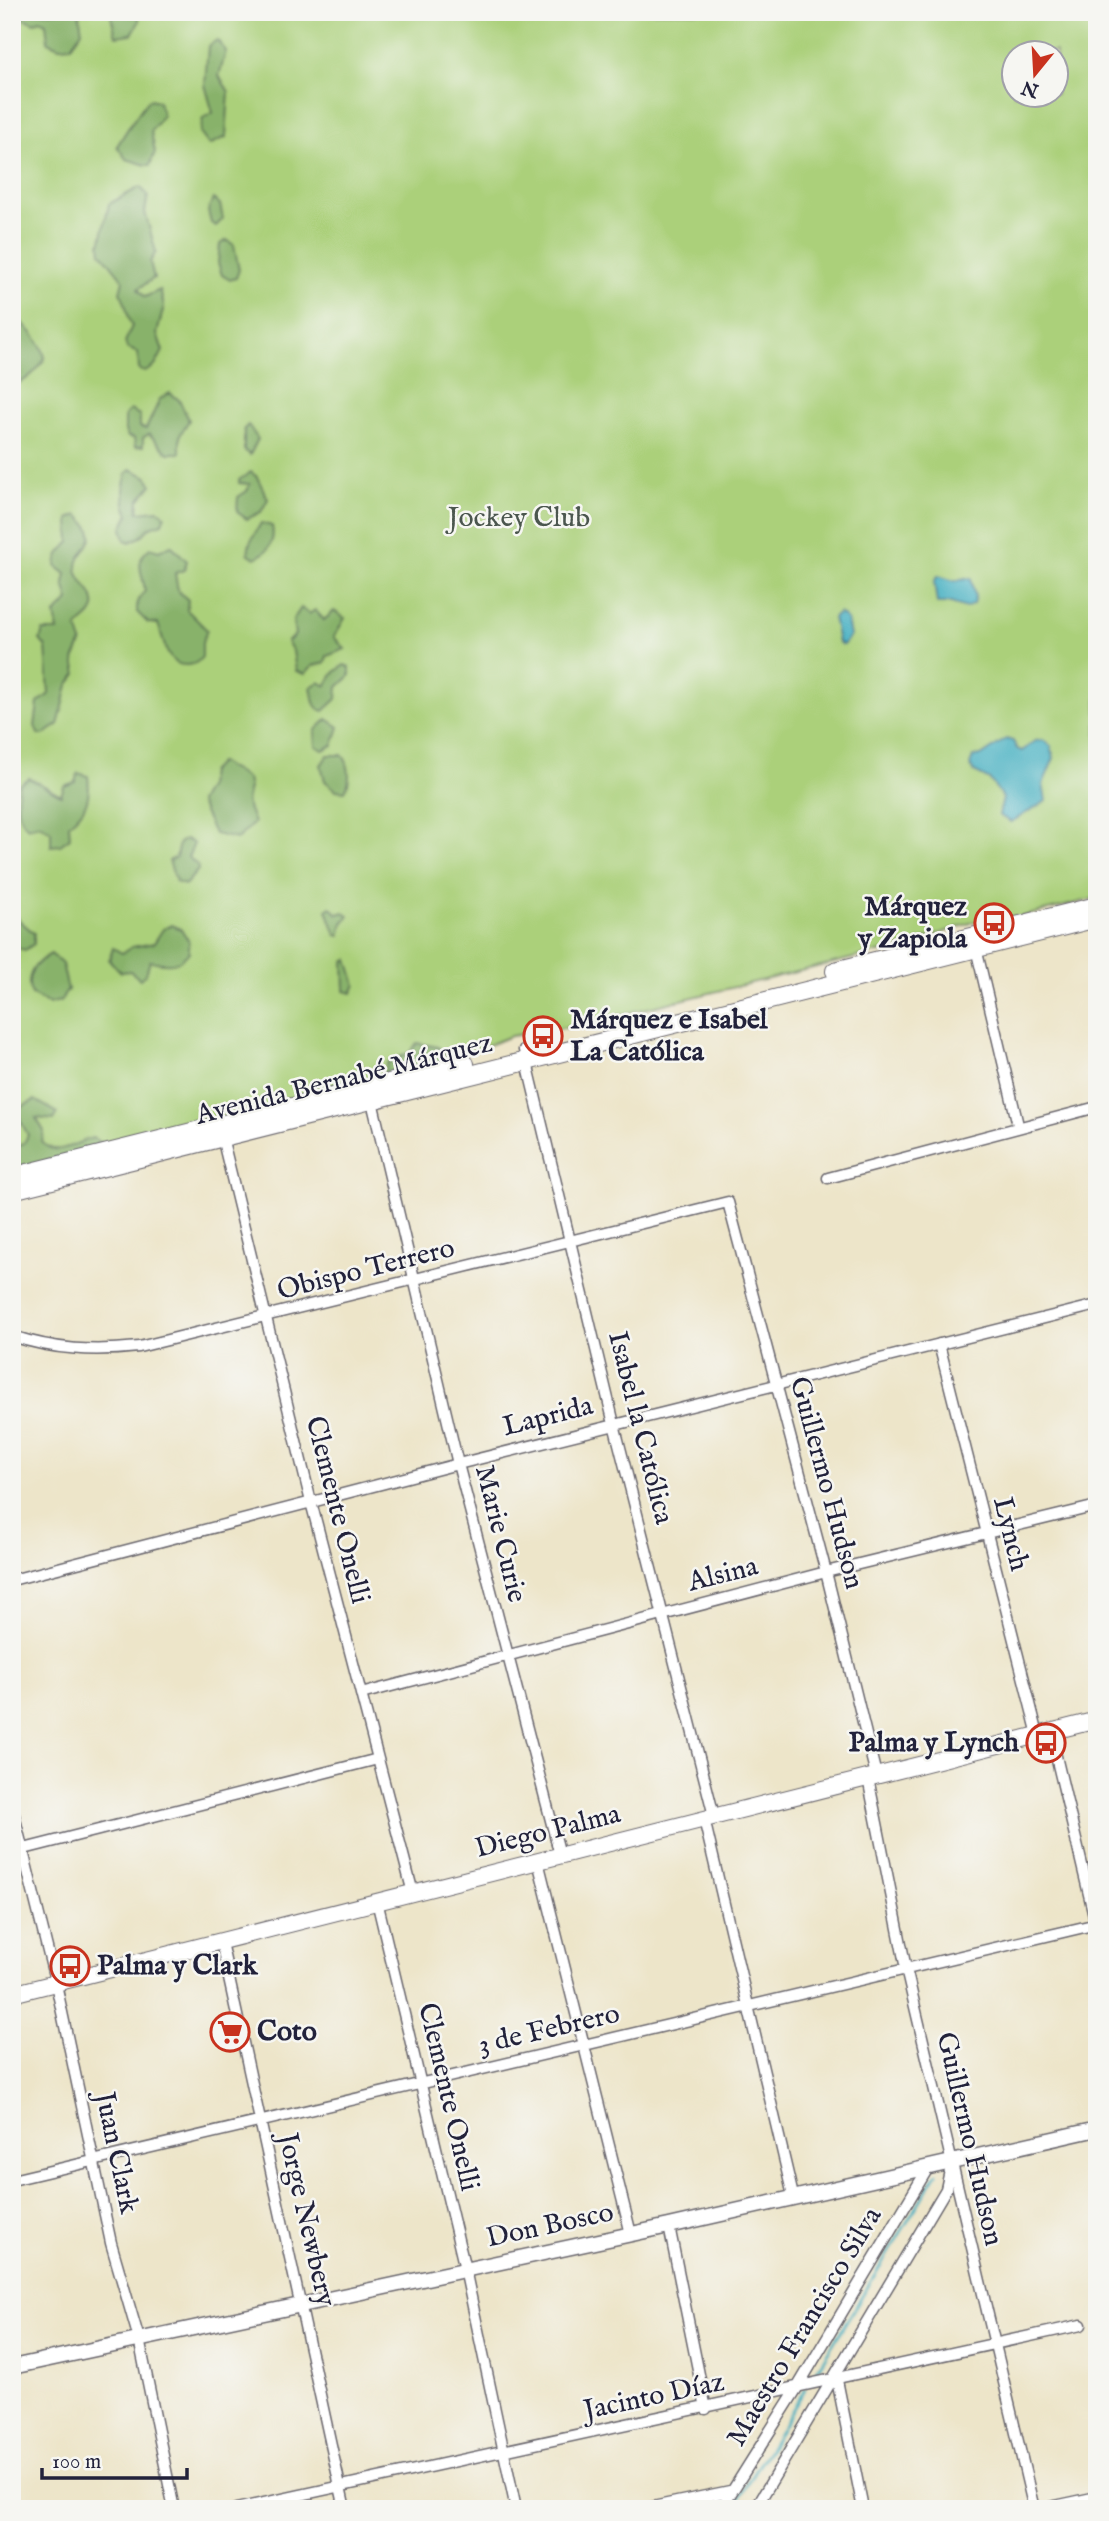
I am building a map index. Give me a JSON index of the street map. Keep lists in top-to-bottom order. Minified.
{"streets":{"main road":["Avenida Bernabé Márquez","Diego Palma"],"street":["Obispo Terrero","Laprida","Isabel la Católica","Guillermo Hudson","Clemente Onelli","Marie Curie","Lynch","Alsina","3 de Febrero","Juan Clark","Jorge Newbery","Don Bosco","Maestro Francisco Silva","Jacinto Díaz"]},"crossings":[["Avenida Bernabé Márquez","Isabel la Católica"],["Avenida Bernabé Márquez","Clemente Onelli"],["Avenida Bernabé Márquez","Marie Curie"],["Obispo Terrero","Isabel la Católica"],["Obispo Terrero","Guillermo Hudson"],["Obispo Terrero","Clemente Onelli"],["Obispo Terrero","Marie Curie"],["Laprida","Isabel la Católica"],["Laprida","Guillermo Hudson"],["Laprida","Clemente Onelli"],["Laprida","Marie Curie"],["Laprida","Lynch"],["Isabel la Católica","Alsina"],["Isabel la Católica","Diego Palma"],["Isabel la Católica","3 de Febrero"],["Isabel la Católica","Don Bosco"],["Guillermo Hudson","Alsina"],["Guillermo Hudson","Diego Palma"],["Guillermo Hudson","3 de Febrero"],["Guillermo Hudson","Don Bosco"],["Guillermo Hudson","Maestro Francisco Silva"],["Guillermo Hudson","Jacinto Díaz"],["Clemente Onelli","Alsina"],["Clemente Onelli","Diego Palma"],["Clemente Onelli","3 de Febrero"],["Clemente Onelli","Don Bosco"],["Clemente Onelli","Jacinto Díaz"],["Marie Curie","Alsina"],["Marie Curie","Diego Palma"],["Lynch","Alsina"],["Lynch","Diego Palma"],["Lynch","3 de Febrero"],["Diego Palma","Juan Clark"],["Diego Palma","Jorge Newbery"],["3 de Febrero","Juan Clark"],["3 de Febrero","Jorge Newbery"],["Juan Clark","Don Bosco"],["Jorge Newbery","Don Bosco"],["Jorge Newbery","Jacinto Díaz"],["Don Bosco","Maestro Francisco Silva"],["Maestro Francisco Silva","Jacinto Díaz"]],"parks":["Jockey Club"],"places":{"bus stop":["Márquez y Zapiola","Márquez e Isabel La Católica","Palma y Lynch","Palma y Clark"],"supermarket":["Coto"]},"scale_bar":"100 m","north":"bottom"}
